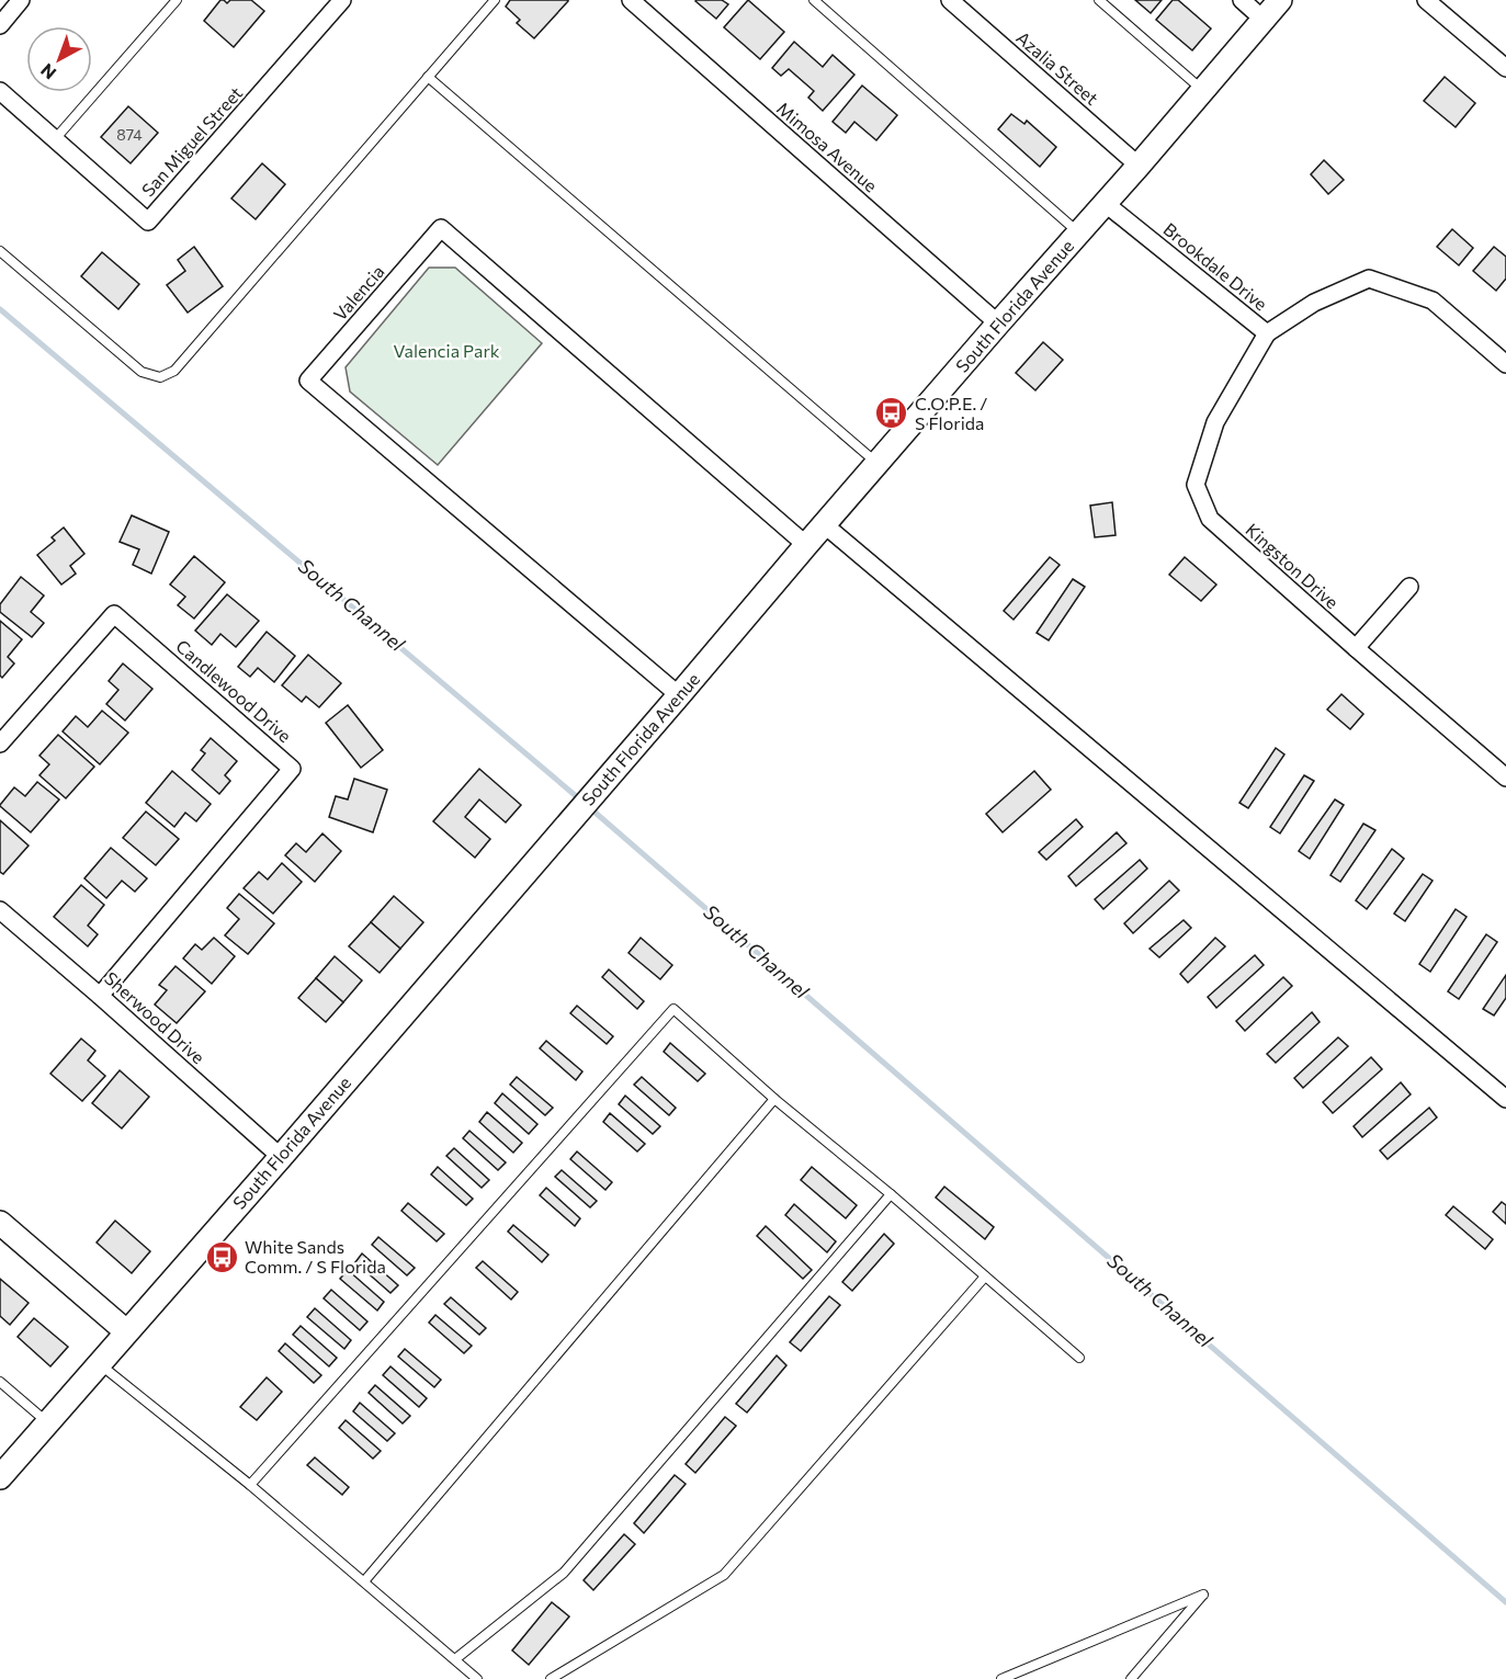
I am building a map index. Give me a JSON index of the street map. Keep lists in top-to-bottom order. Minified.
{"streets":{"main road":["South Florida Avenue"],"street":["Azalia Street","San Miguel Street","Mimosa Avenue","Brookdale Drive","Valencia","Kingston Drive","Candlewood Drive","Sherwood Drive"]},"crossings":[["Azalia Street","South Florida Avenue"],["Mimosa Avenue","South Florida Avenue"],["Brookdale Drive","South Florida Avenue"],["Brookdale Drive","Kingston Drive"],["Valencia","South Florida Avenue"],["South Florida Avenue","Sherwood Drive"],["Candlewood Drive","Sherwood Drive"]],"water":["South Channel"],"parks":["Valencia Park"],"places":{"bus stop":["C.O.P.E. / S Florida","White Sands Comm. / S Florida"]},"house_numbers":["874"],"north":"bottom left"}
